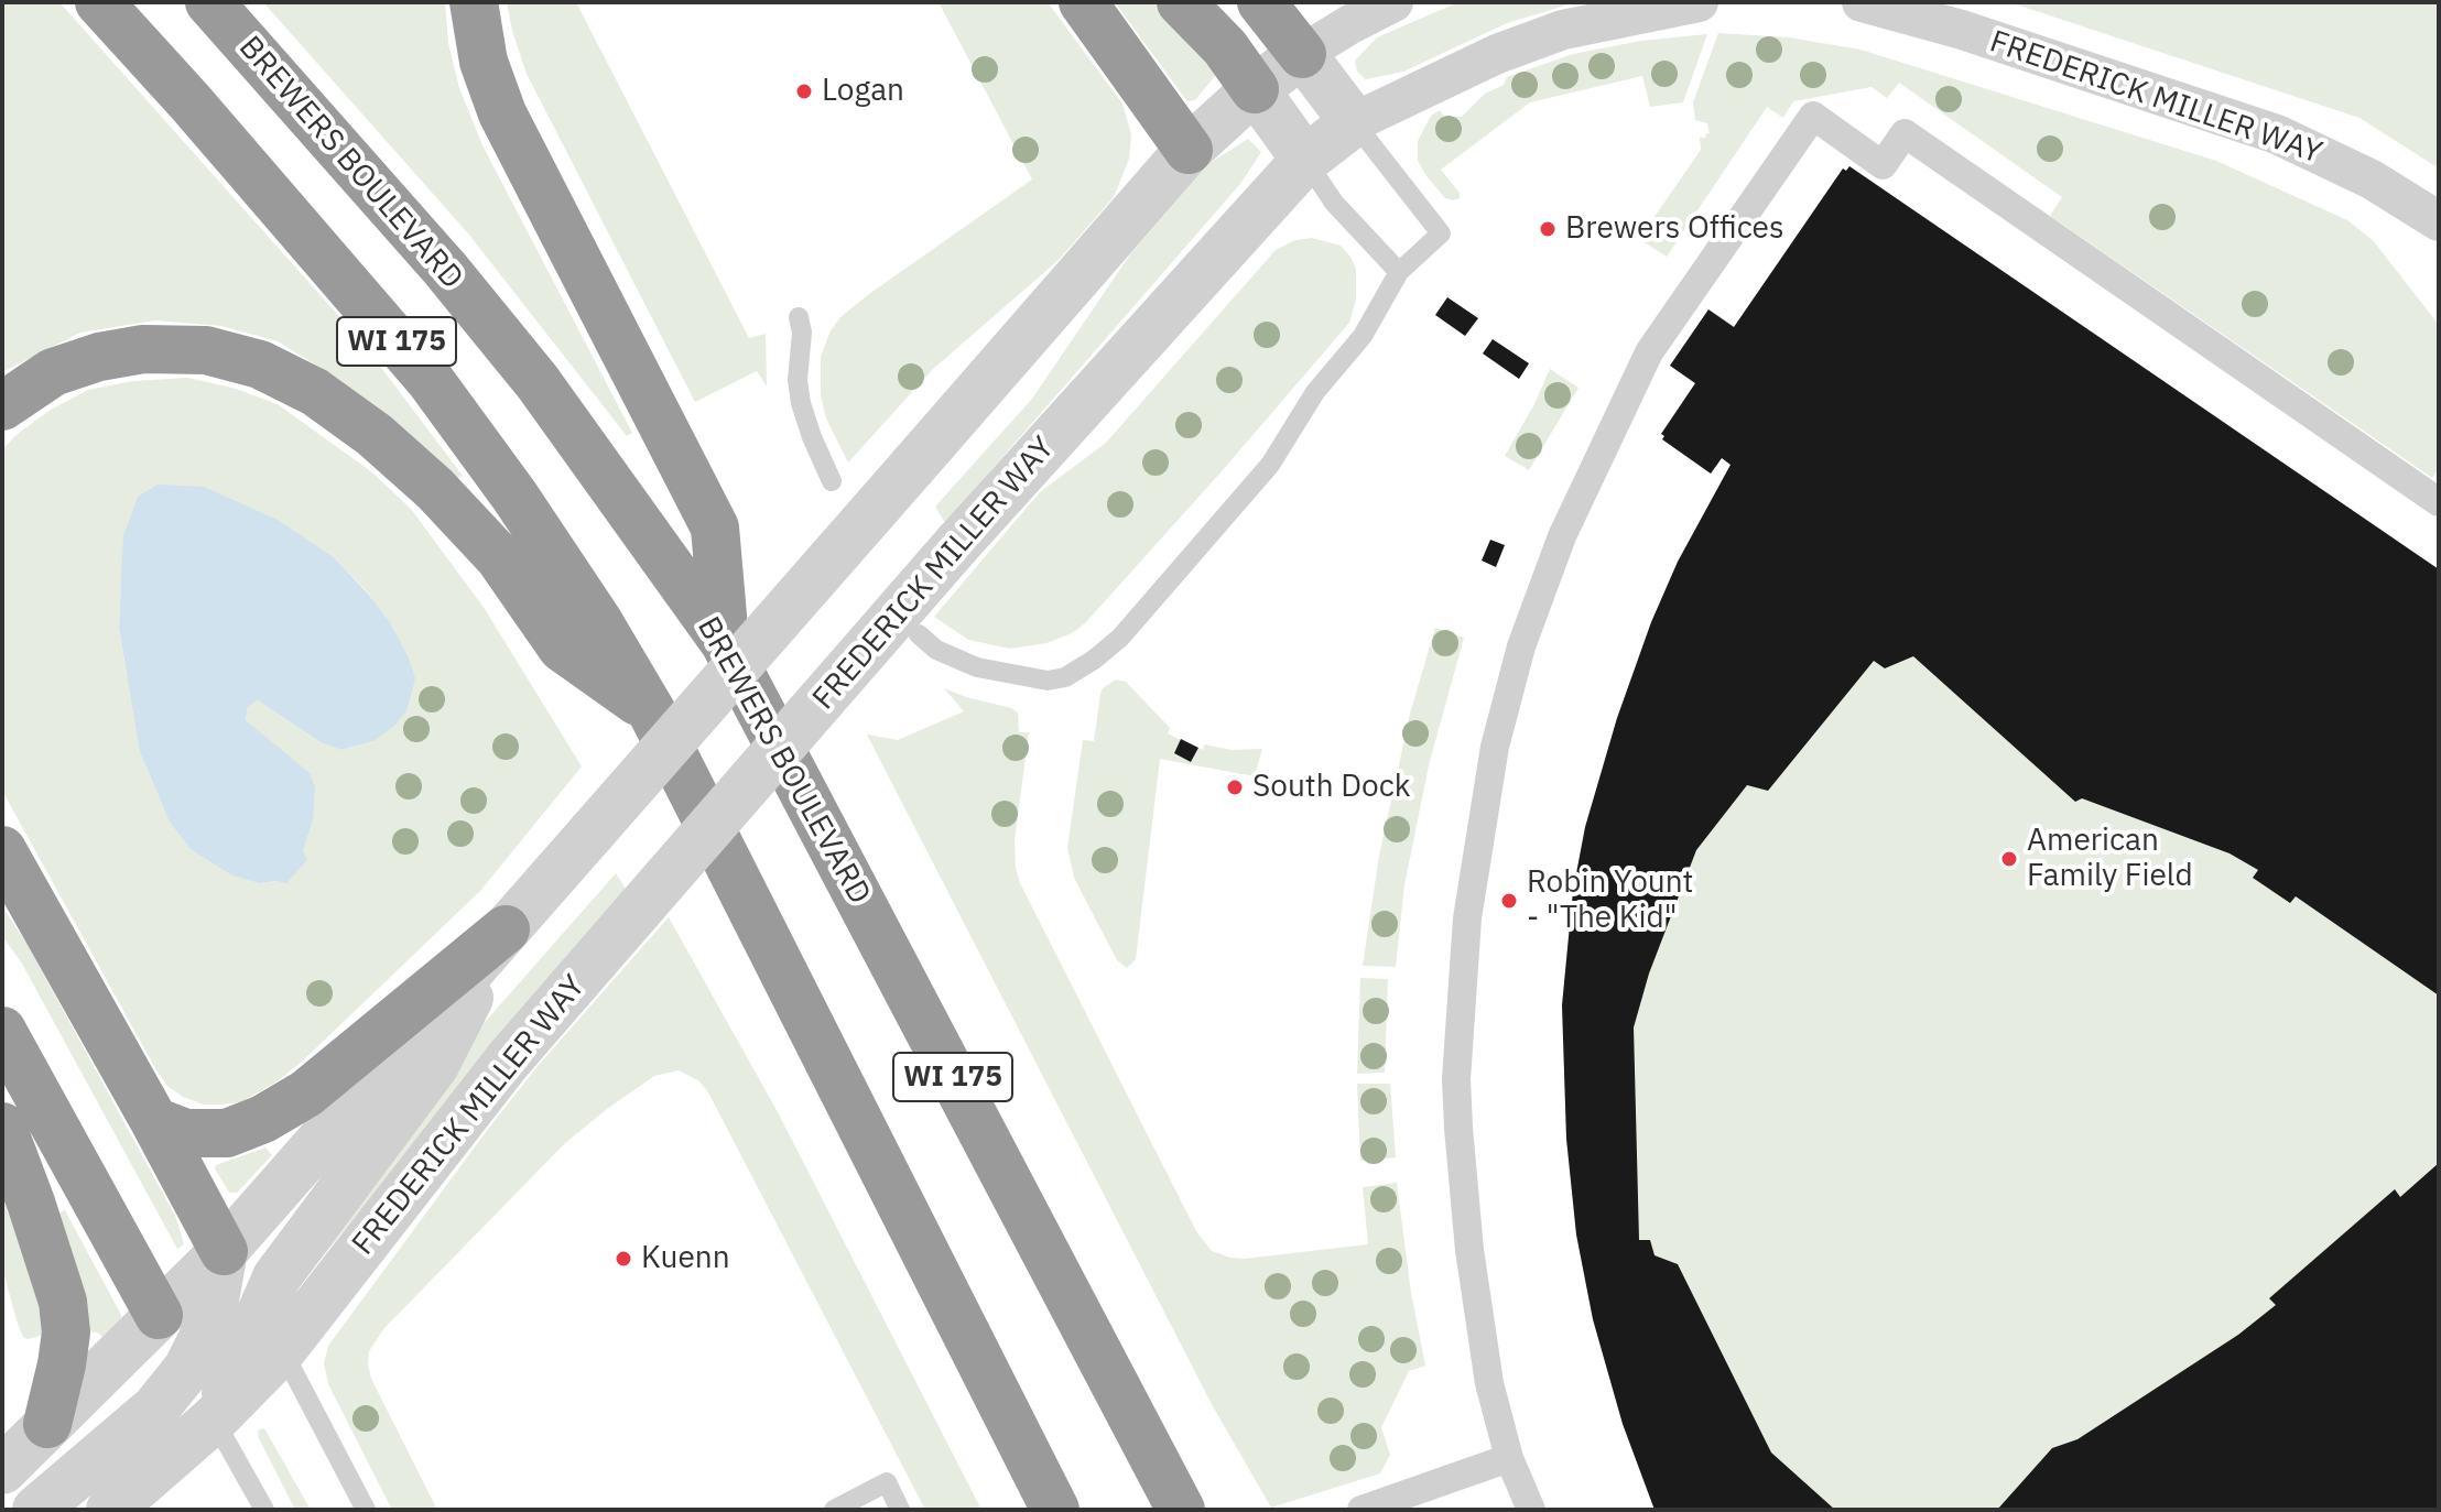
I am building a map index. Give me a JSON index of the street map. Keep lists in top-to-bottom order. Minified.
{"streets":{"highway":["BREWERS BOULEVARD","WI 175"],"street":["FREDERICK MILLER WAY"]},"places":["Logan","Brewers Offices","South Dock","American Family Field","Robin Yount - \"The Kid\"","Kuenn"]}
